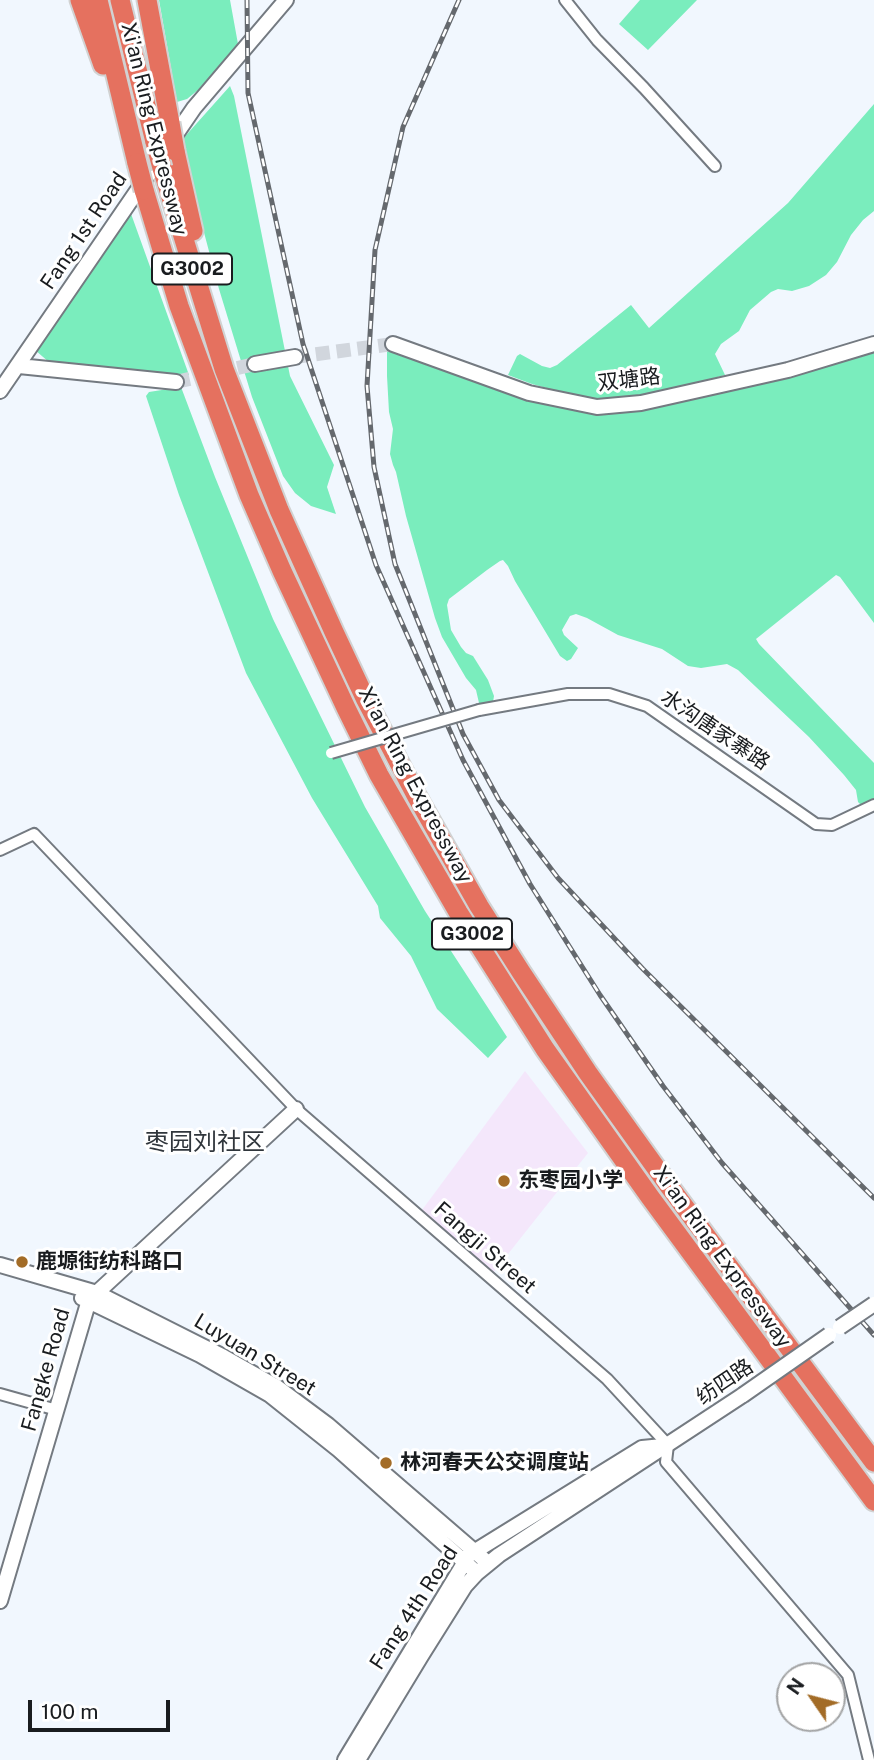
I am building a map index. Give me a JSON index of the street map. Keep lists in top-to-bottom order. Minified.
{"streets":{"highway":["Xi'an Ring Expressway","G3002"],"street":["Fang 1st Road","双塘路","水沟唐家寨路","Fangji Street","Luyuan Street","Fangke Road","纺四路","Fang 4th Road"]},"crossings":[["Fangji Street","Fangke Road"],["Fangji Street","纺四路"],["Fangji Street","Fang 4th Road"],["Luyuan Street","Fangke Road"],["Luyuan Street","Fang 4th Road"],["纺四路","Fang 4th Road"]],"districts":["枣园刘社区"],"places":["东枣园小学","鹿塬街纺科路口","林河春天公交调度站"],"scale_bar":"100 m","north":"top left"}
